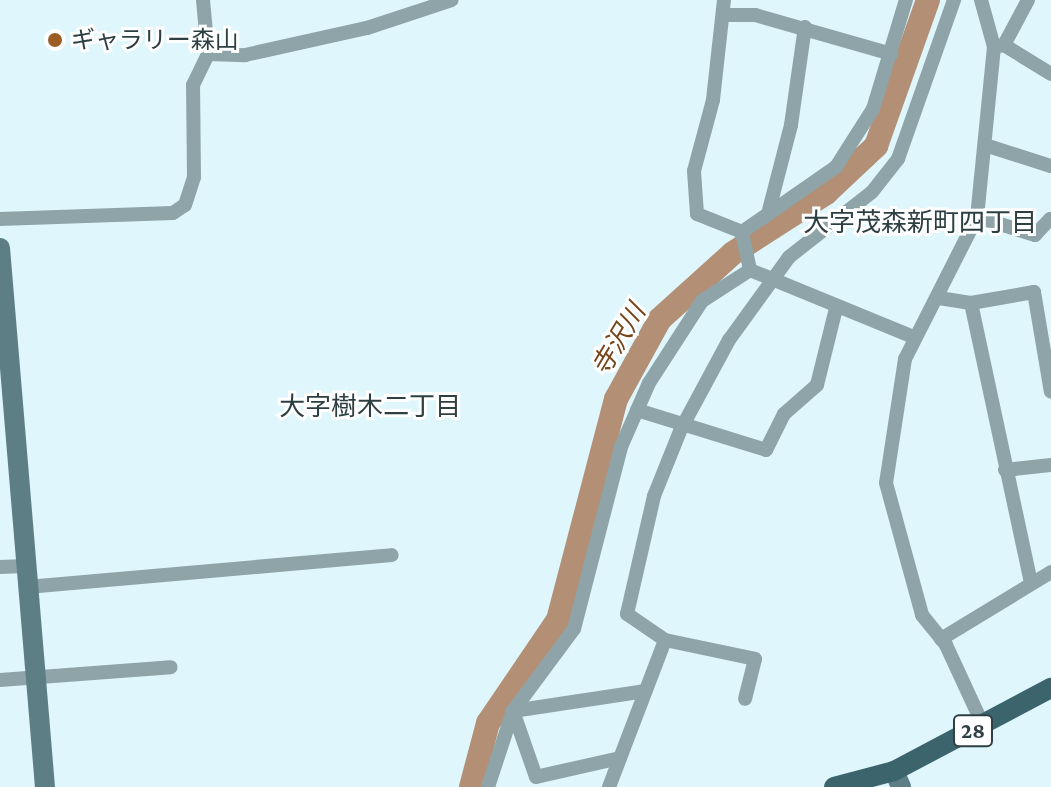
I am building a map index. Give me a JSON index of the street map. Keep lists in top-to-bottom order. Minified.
{"streets":{"main road":["28"]},"districts":["大字茂森新町四丁目","大字樹木二丁目"],"water":["寺沢川"],"places":["ギャラリー森山"]}
